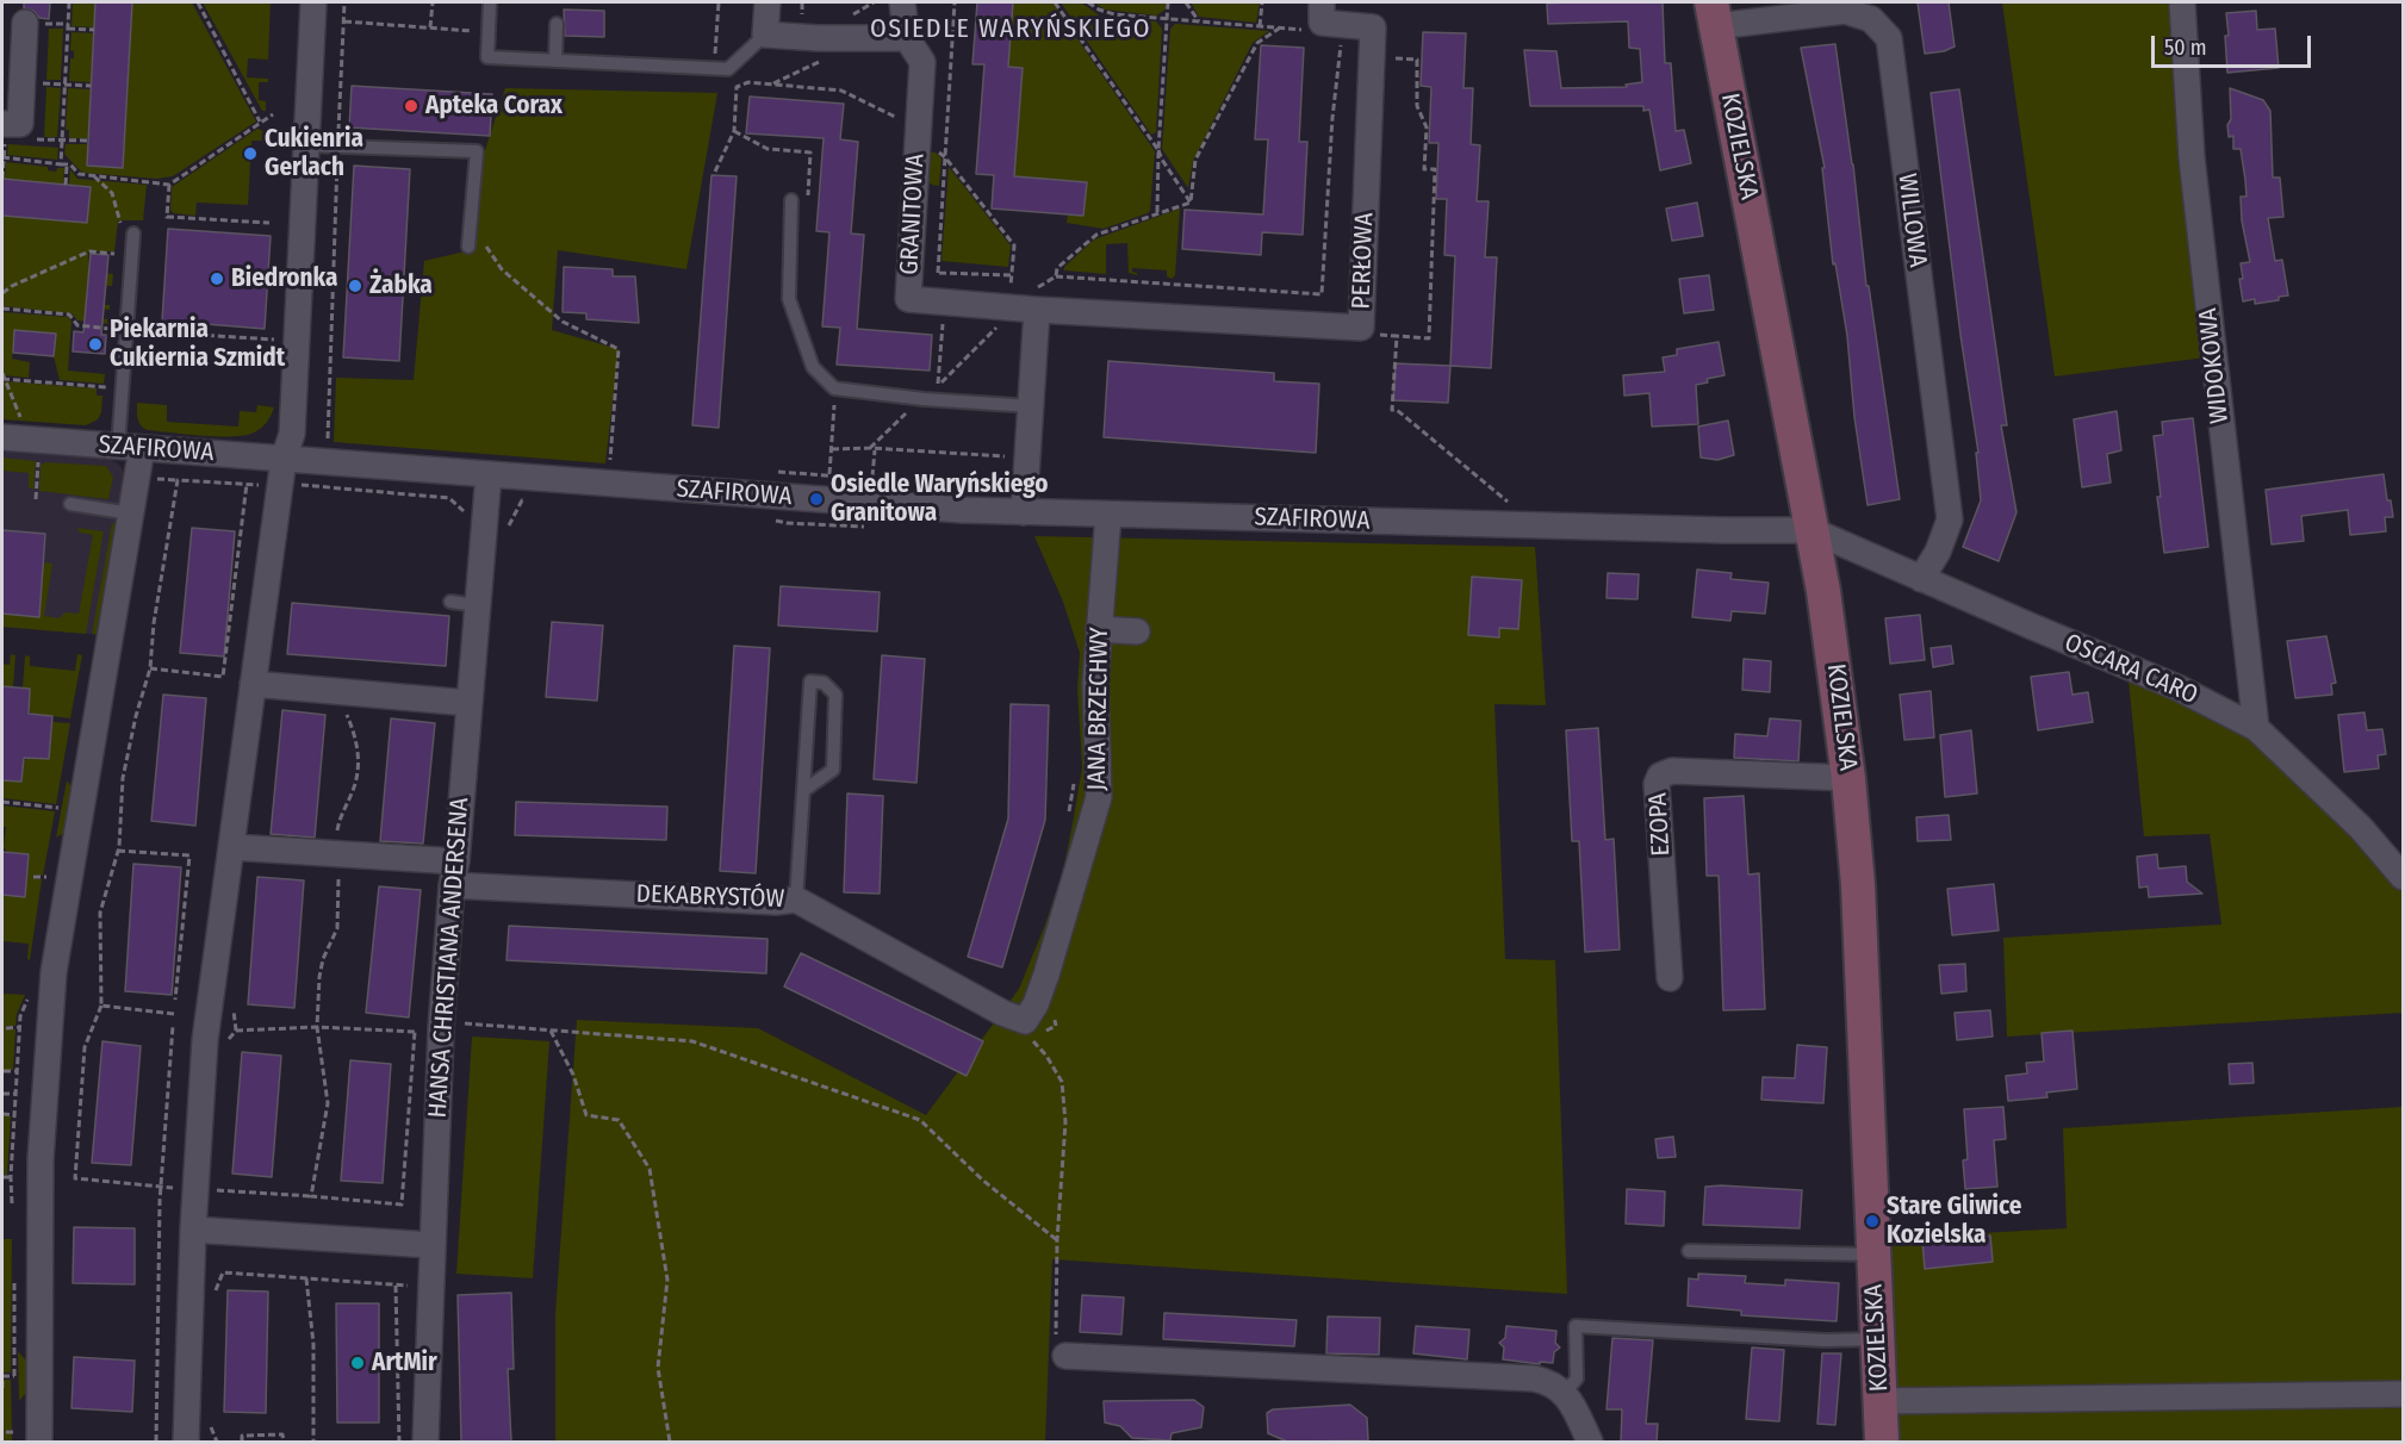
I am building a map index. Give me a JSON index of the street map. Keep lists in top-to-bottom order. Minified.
{"streets":{"street":["KOZIELSKA","GRANITOWA","WILLOWA","PERŁOWA","WIDOKOWA","SZAFIROWA","OSCARA CARO","JANA BRZECHWY","EZOPA","DEKABRYSTÓW","HANSA CHRISTIANA ANDERSENA"]},"crossings":[["KOZIELSKA","WILLOWA"],["KOZIELSKA","SZAFIROWA"],["KOZIELSKA","OSCARA CARO"],["KOZIELSKA","EZOPA"],["GRANITOWA","PERŁOWA"],["WILLOWA","OSCARA CARO"],["WIDOKOWA","OSCARA CARO"],["SZAFIROWA","OSCARA CARO"],["SZAFIROWA","JANA BRZECHWY"],["SZAFIROWA","HANSA CHRISTIANA ANDERSENA"],["JANA BRZECHWY","DEKABRYSTÓW"],["DEKABRYSTÓW","HANSA CHRISTIANA ANDERSENA"]],"districts":["OSIEDLE WARYŃSKIEGO"],"places":["Apteka Corax","Cukienria Gerlach","Biedronka","Żabka","Piekarnia Cukiernia Szmidt","Osiedle Waryńskiego Granitowa","Stare Gliwice Kozielska","ArtMir"],"scale_bar":"50 m"}
